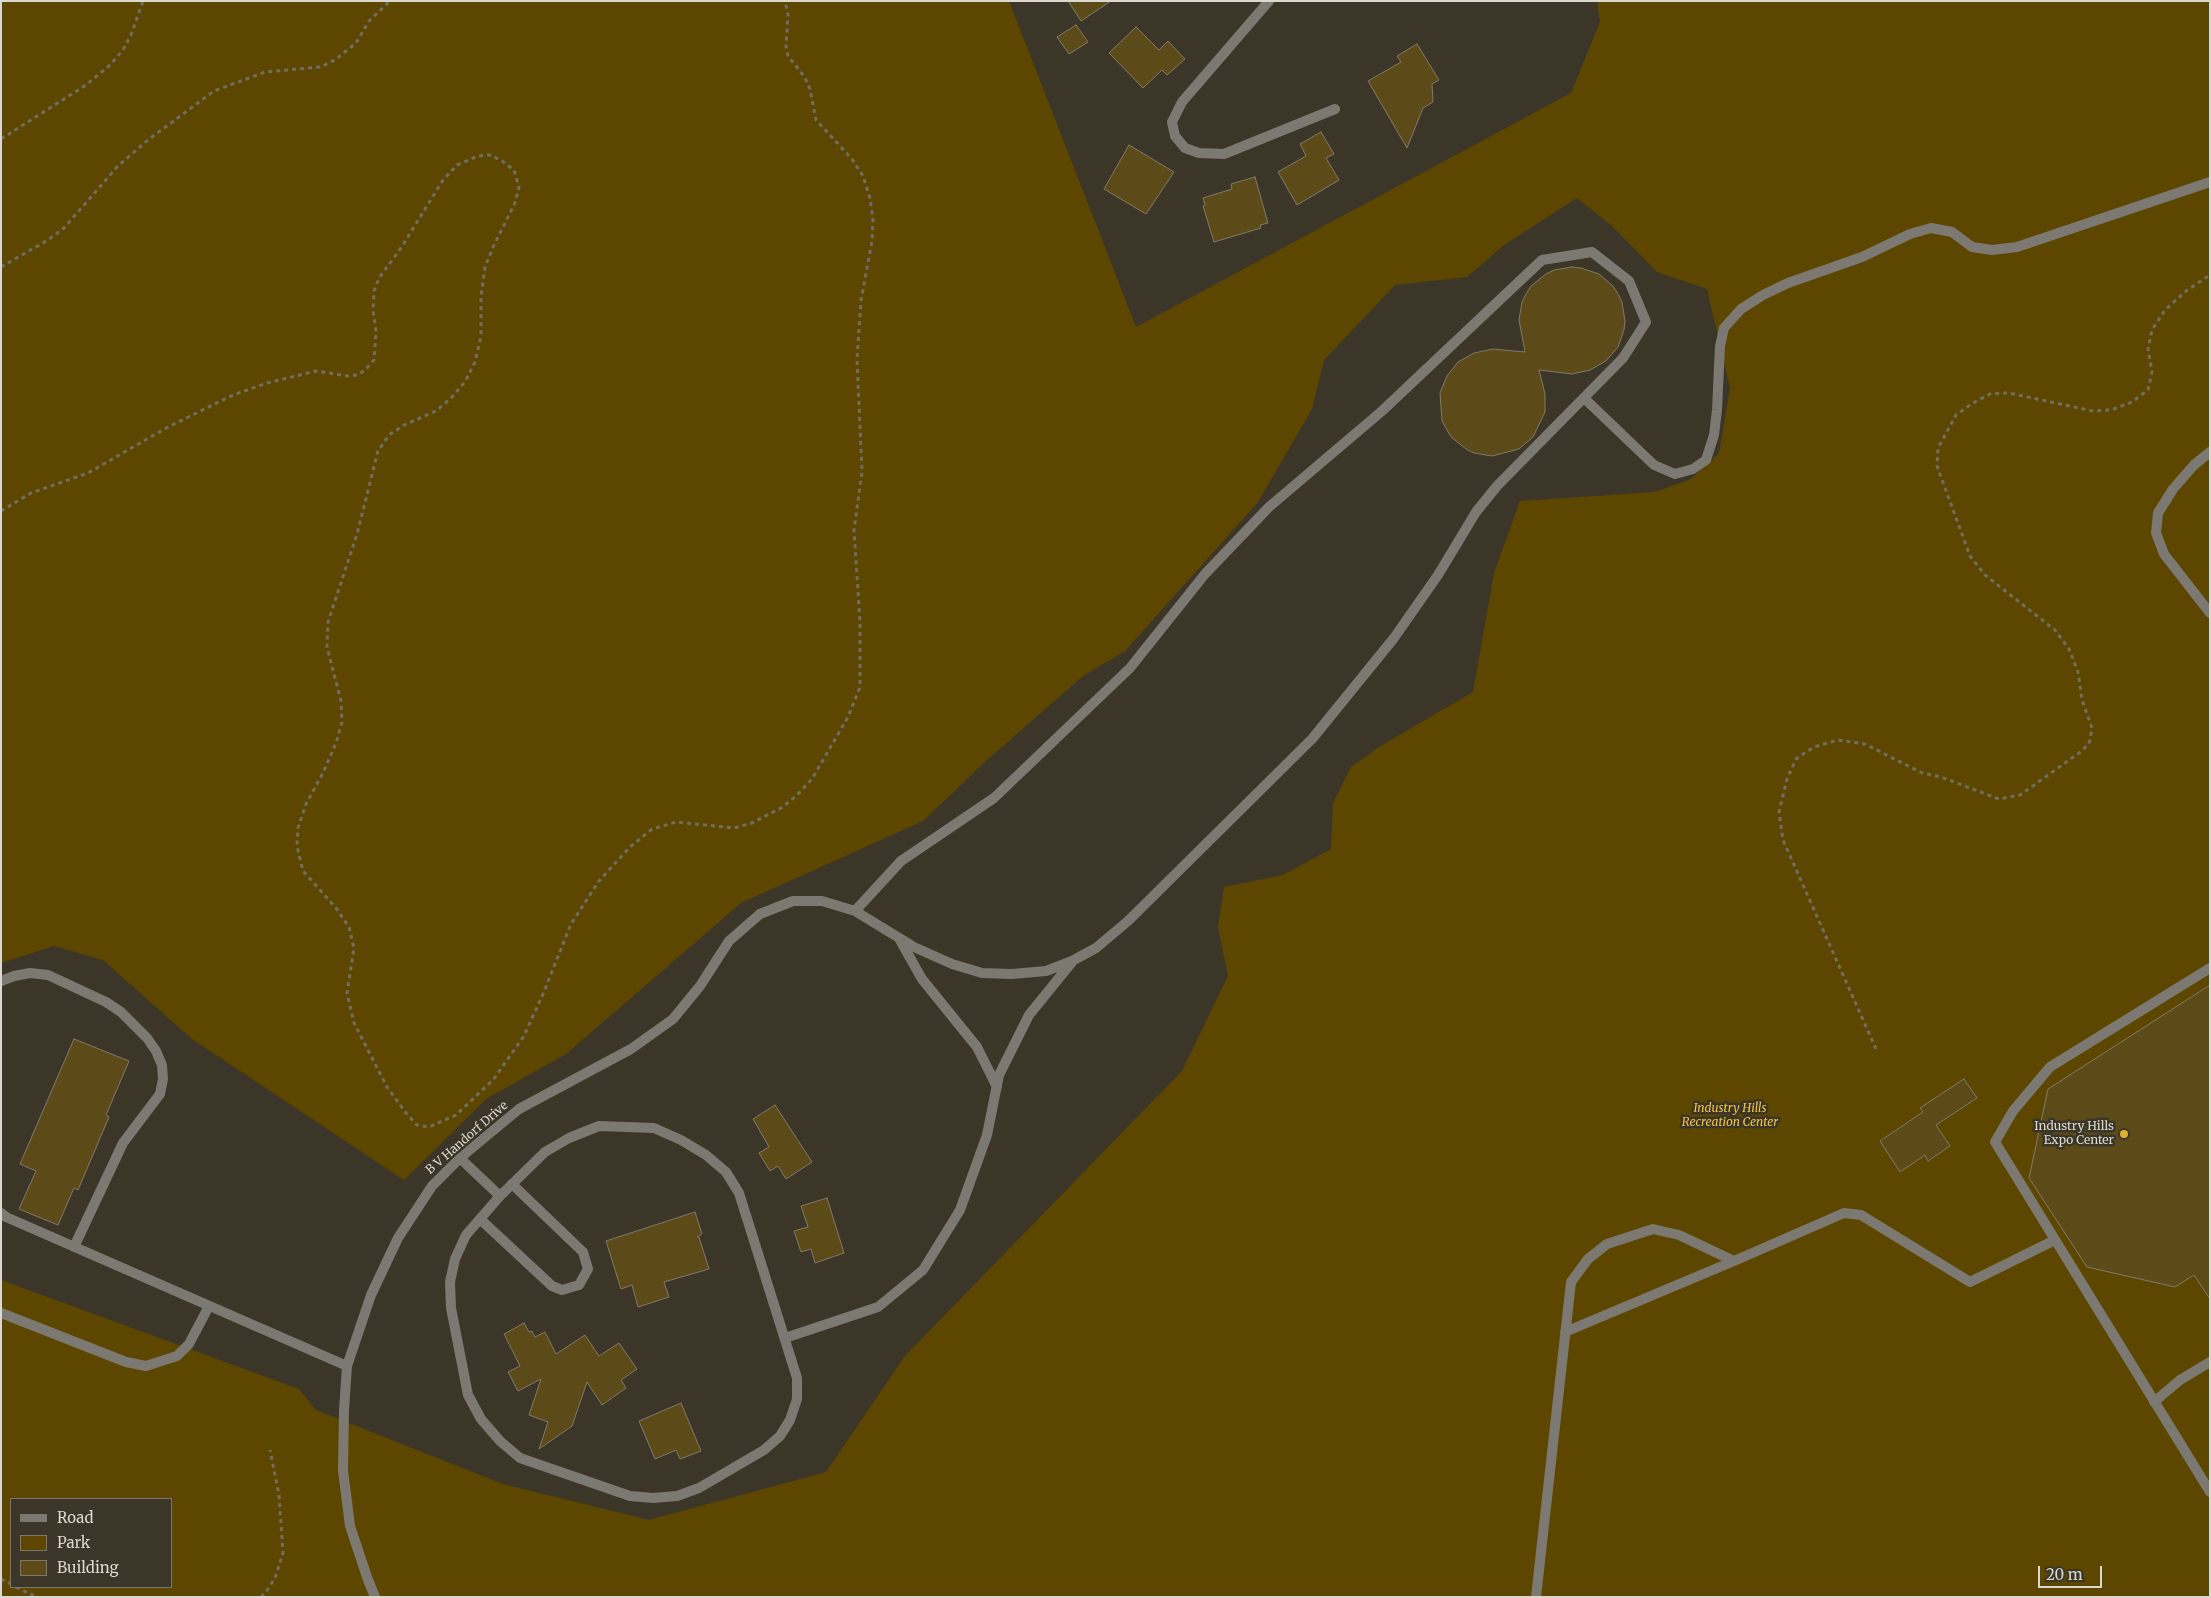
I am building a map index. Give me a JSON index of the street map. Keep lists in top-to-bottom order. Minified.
{"streets":{"street":["B V Handorf Drive"]},"parks":["Industry Hills Recreation Center"],"places":["Industry Hills Expo Center"],"legend":["Road","Park","Building"],"scale_bar":"20 m"}
